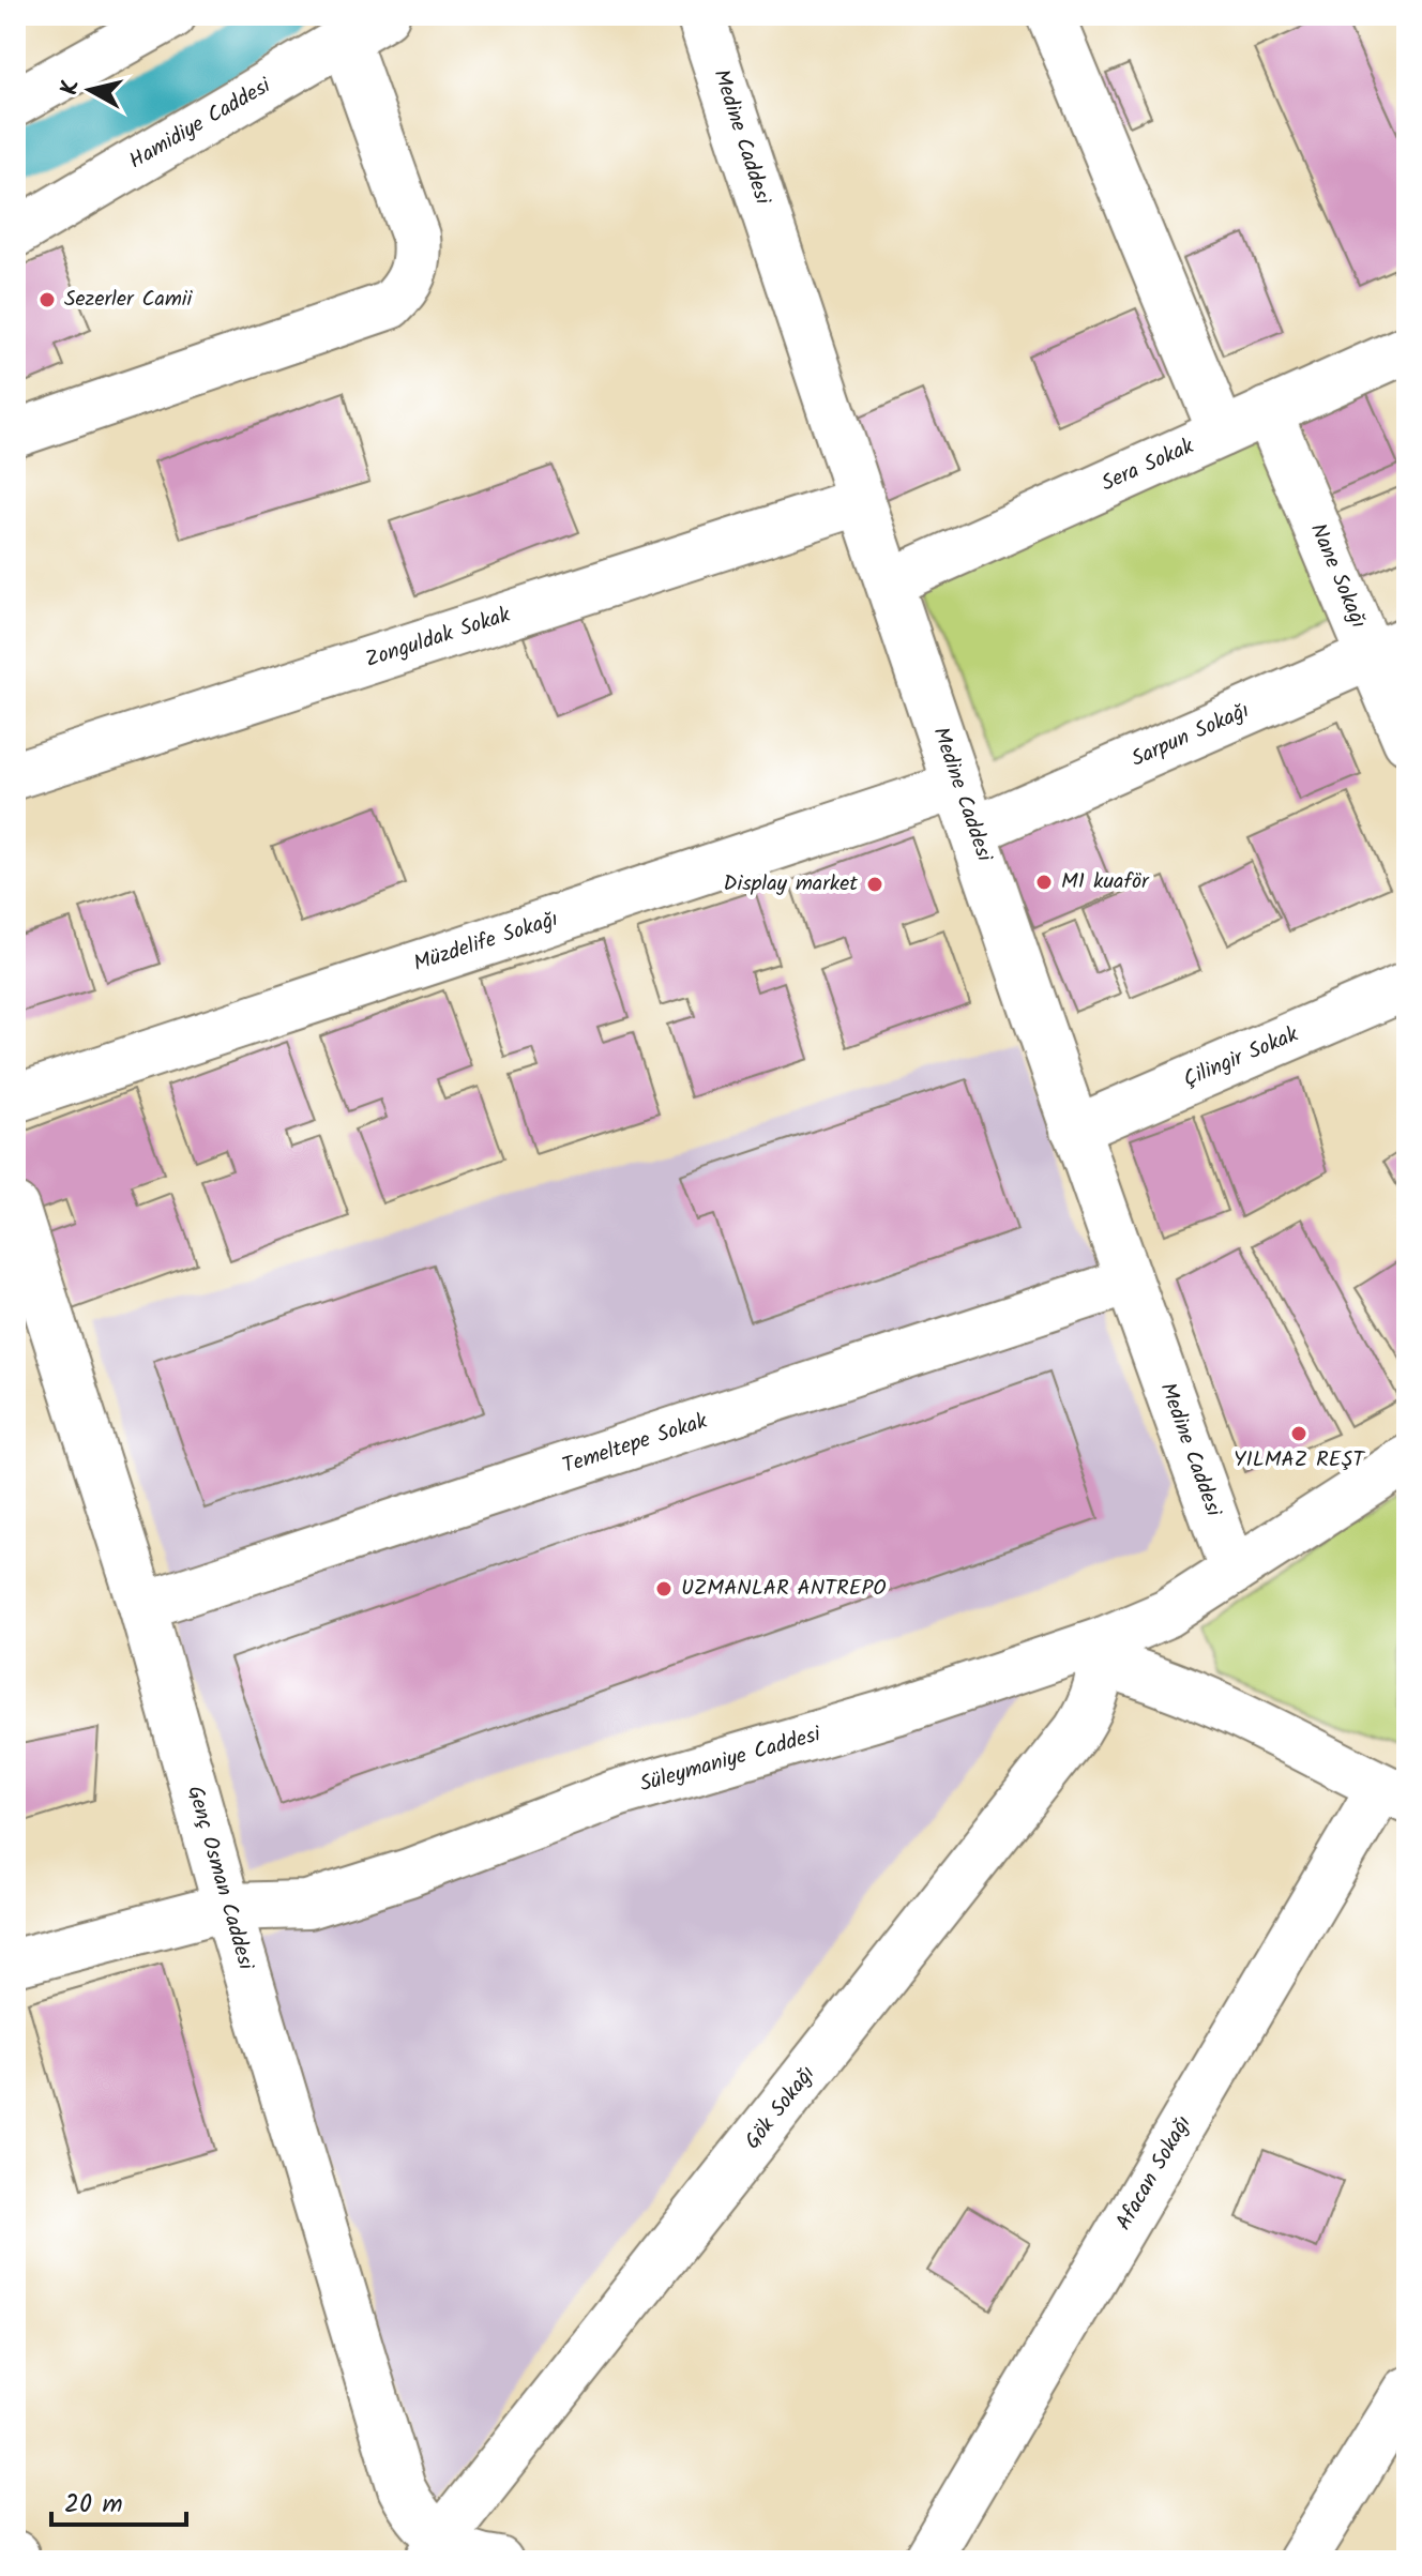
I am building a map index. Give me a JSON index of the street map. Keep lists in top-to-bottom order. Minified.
{"streets":{"street":["Hamidiye Caddesi","Medine Caddesi","Sera Sokak","Nane Sokağı","Zonguldak Sokak","Sarpun Sokağı","Müzdelife Sokağı","Çilingir Sokak","Temeltepe Sokak","Süleymaniye Caddesi","Genç Osman Caddesi","Gök Sokağı","Afacan Sokağı"]},"crossings":[["Medine Caddesi","Sera Sokak"],["Medine Caddesi","Zonguldak Sokak"],["Medine Caddesi","Sarpun Sokağı"],["Medine Caddesi","Müzdelife Sokağı"],["Medine Caddesi","Çilingir Sokak"],["Medine Caddesi","Temeltepe Sokak"],["Medine Caddesi","Süleymaniye Caddesi"],["Sera Sokak","Nane Sokağı"],["Nane Sokağı","Sarpun Sokağı"],["Temeltepe Sokak","Genç Osman Caddesi"],["Süleymaniye Caddesi","Genç Osman Caddesi"],["Süleymaniye Caddesi","Gök Sokağı"],["Genç Osman Caddesi","Gök Sokağı"]],"places":["Sezerler Camii","M1 kuaför","Display market","YILMAZ REŞT","UZMANLAR ANTREPO"],"scale_bar":"20 m","north":"left"}
